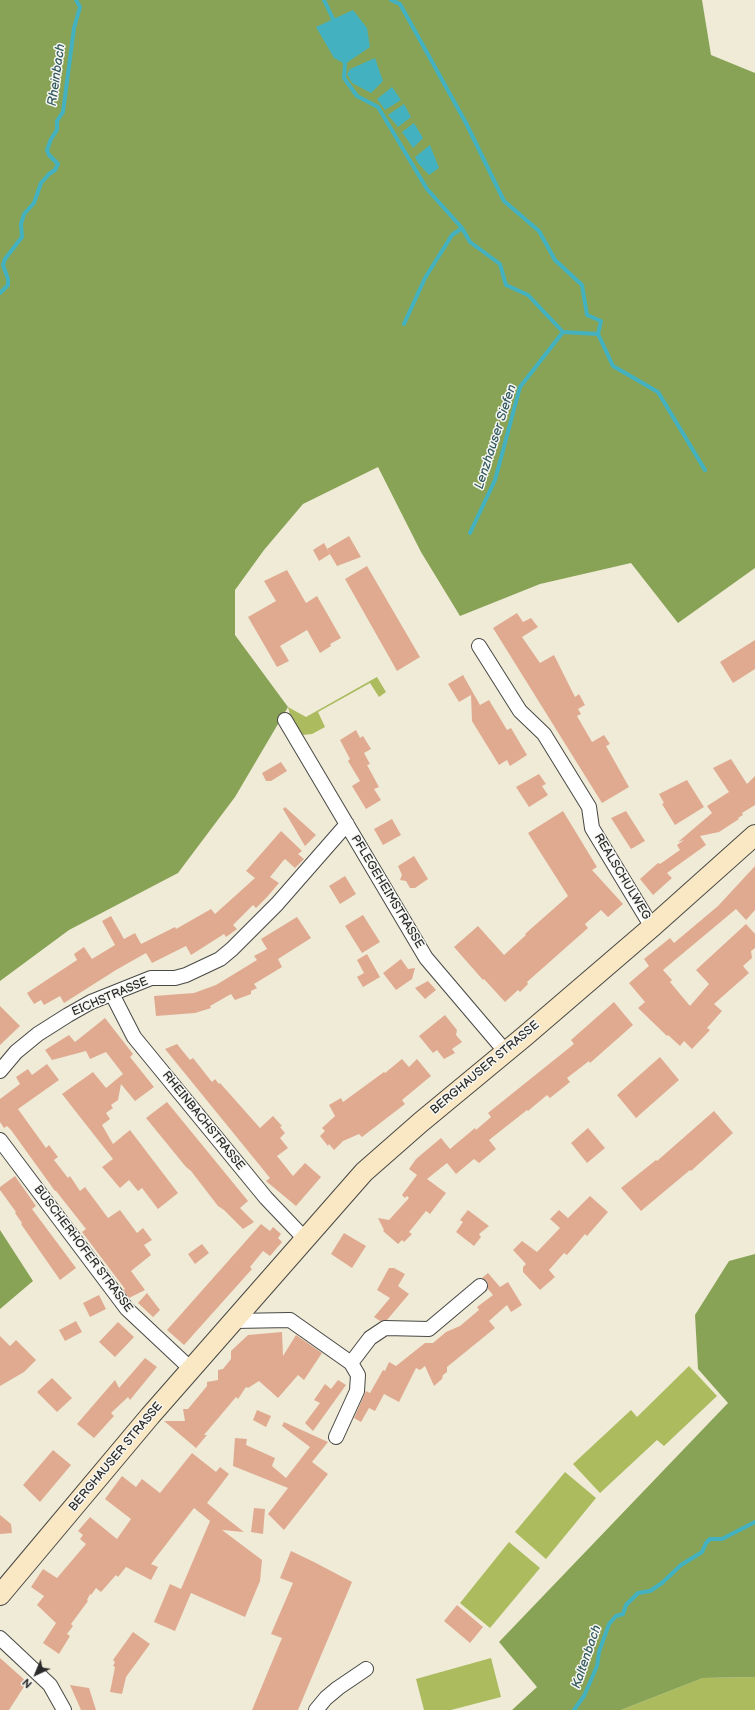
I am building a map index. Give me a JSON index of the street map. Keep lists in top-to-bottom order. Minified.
{"streets":{"street":["REALSCHULWEG","PFLEGEHEIMSTRASSE","EICHSTRASSE","BERGHAUSER STRASSE","RHEINBACHSTRASSE","BUSCHERHOFER STRASSE"]},"crossings":[["REALSCHULWEG","BERGHAUSER STRASSE"],["PFLEGEHEIMSTRASSE","EICHSTRASSE"],["PFLEGEHEIMSTRASSE","BERGHAUSER STRASSE"],["EICHSTRASSE","RHEINBACHSTRASSE"],["BERGHAUSER STRASSE","RHEINBACHSTRASSE"],["BERGHAUSER STRASSE","BUSCHERHOFER STRASSE"]],"water":["Rheinbach","Lenzhauser Siefen","Kaltenbach"],"north":"bottom left"}
